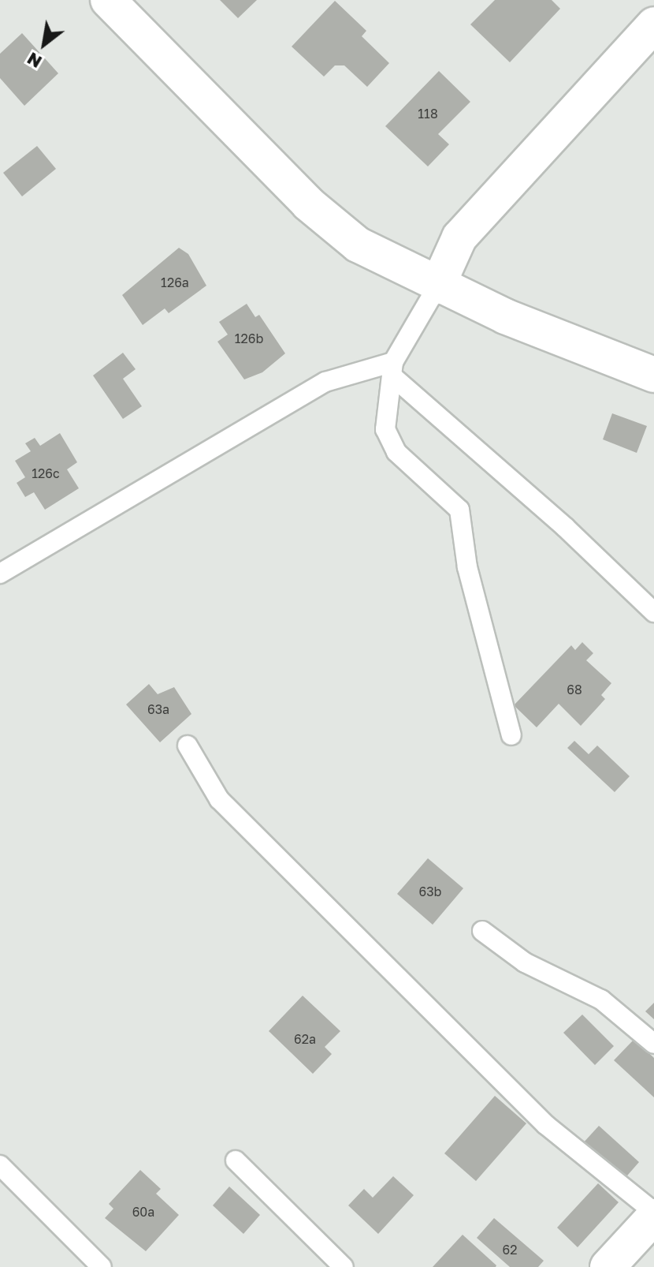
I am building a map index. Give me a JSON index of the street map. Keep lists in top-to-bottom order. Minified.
{"house_numbers":["118","126a","126b","126c","68","63a","63b","62a","60a","62"],"north":"bottom left"}
